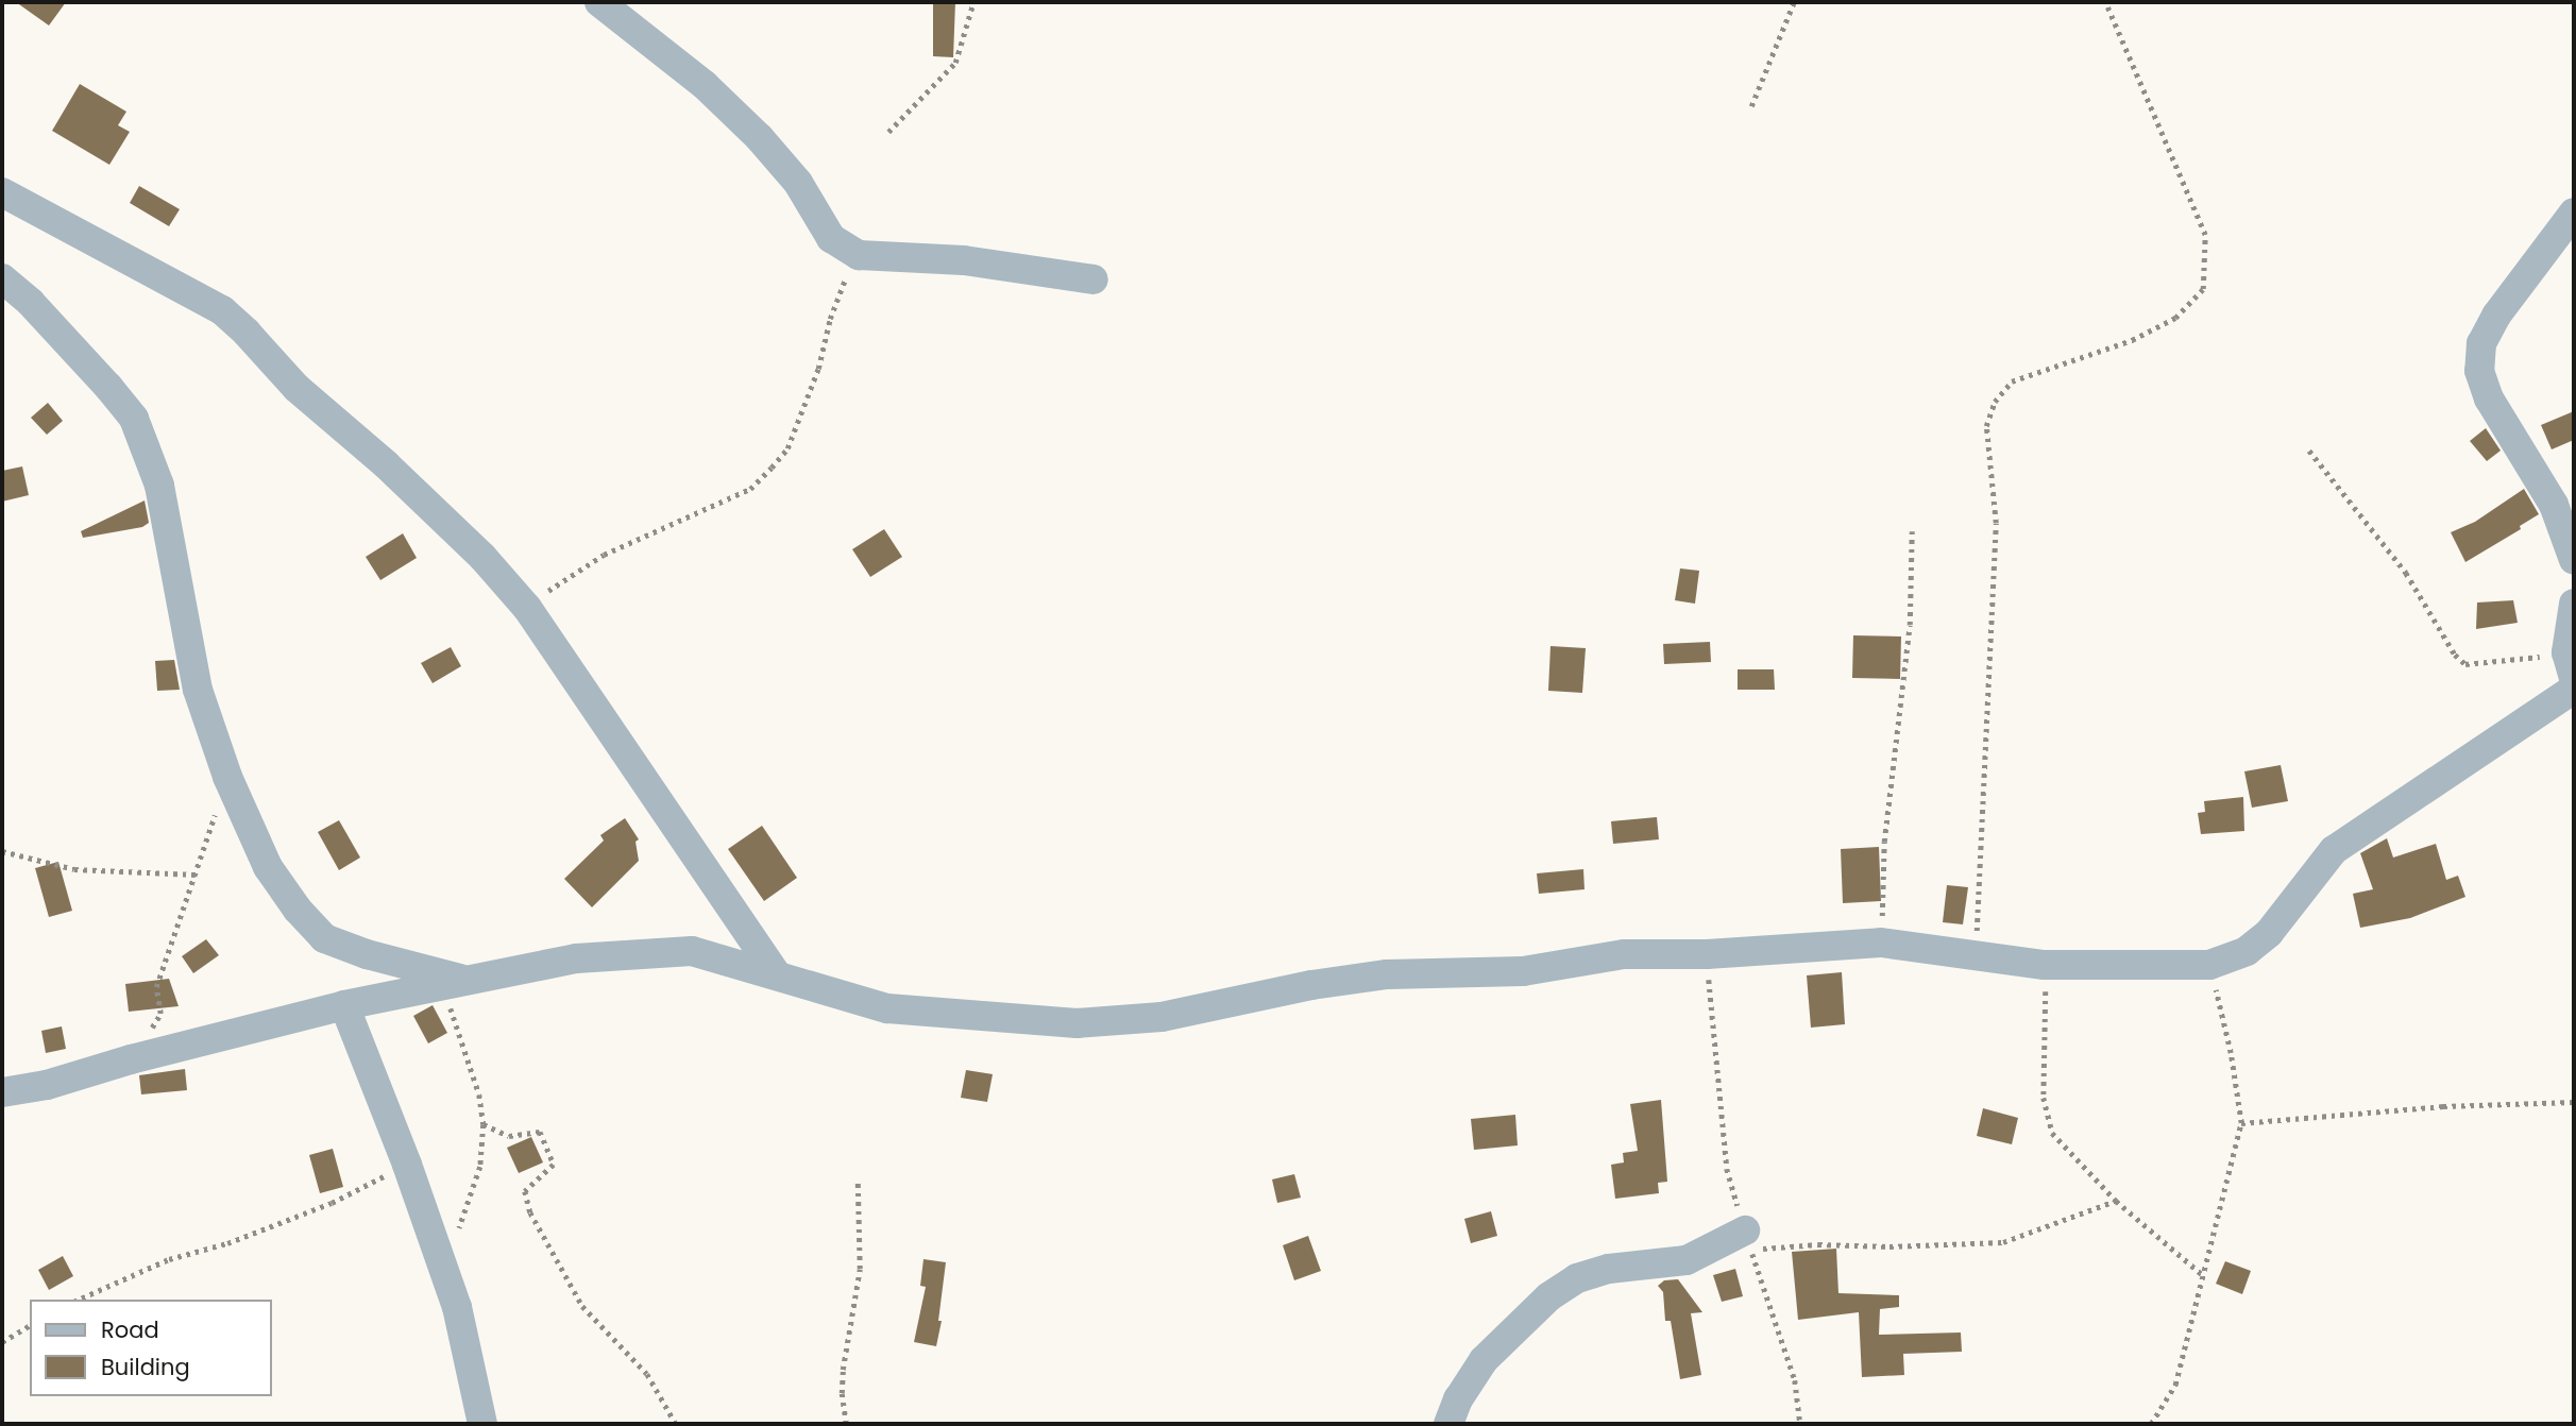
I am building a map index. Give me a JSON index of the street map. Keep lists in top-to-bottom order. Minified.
{"legend":["Road","Building"]}
